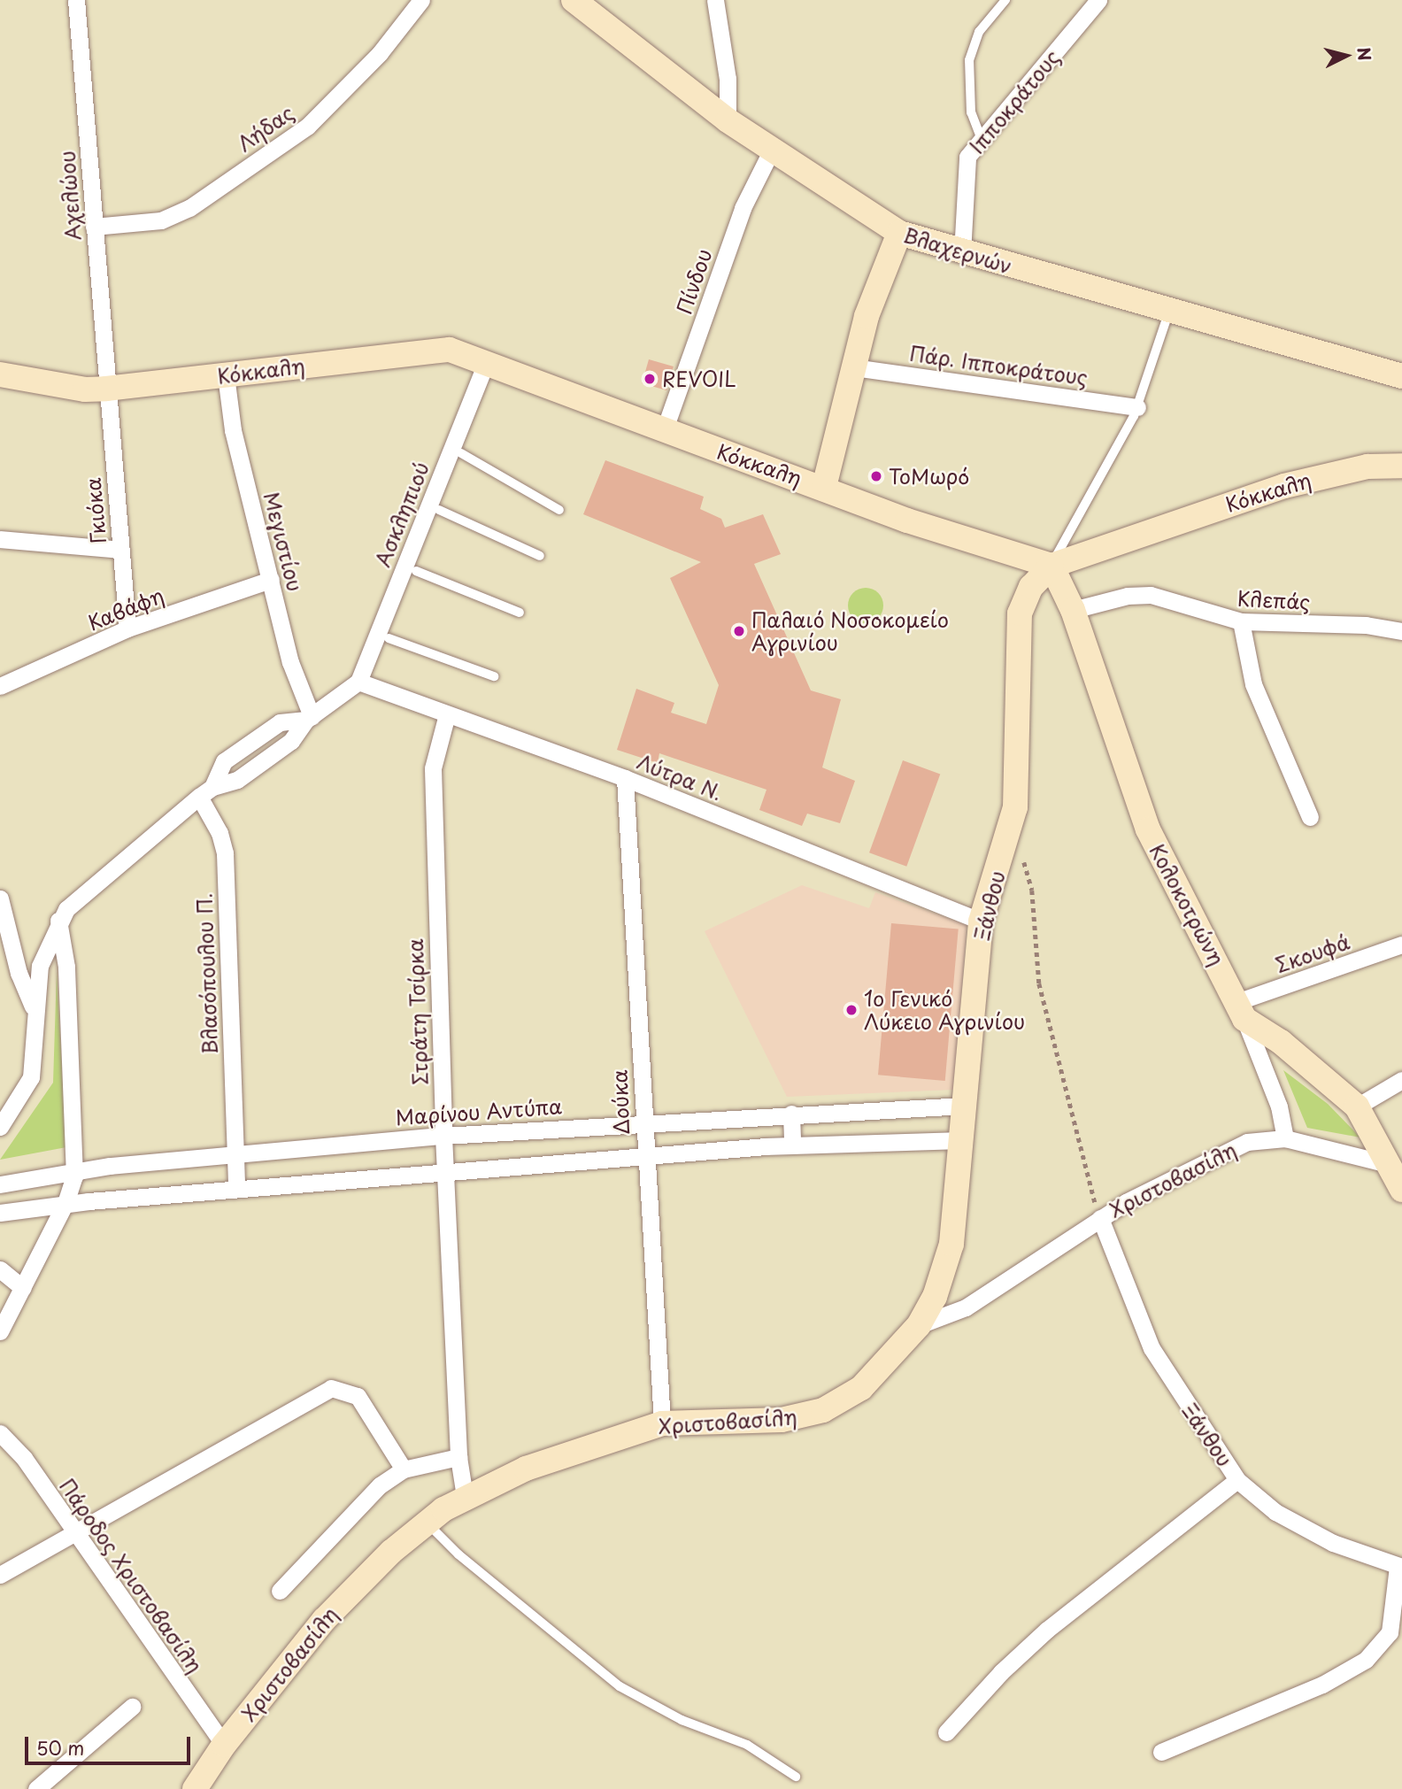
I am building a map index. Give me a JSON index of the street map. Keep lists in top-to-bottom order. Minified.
{"streets":{"main road":["Βλαχερνών","Κόκκαλη","Κολοκοτρώνη","Ξάνθου","Χριστοβασίλη"],"street":["Ιπποκράτους","Λήδας","Αχελώου","Πίνδου","Πάρ. Ιπποκράτους","Γκιόκα","Ασκληπιού","Μεγιστίου","Κλεπάς","Καβάφη","Λύτρα Ν.","Σκουφά","Βλασόπουλου Π.","Στράτη Τσίρκα","Δούκα","Μαρίνου Αντύπα","Πάροδος Χριστοβασίλη"]},"crossings":[["Ιπποκράτους","Βλαχερνών"],["Λήδας","Αχελώου"],["Αχελώου","Κόκκαλη"],["Αχελώου","Γκιόκα"],["Βλαχερνών","Πίνδου"],["Πίνδου","Κόκκαλη"],["Κόκκαλη","Γκιόκα"],["Κόκκαλη","Ασκληπιού"],["Κόκκαλη","Μεγιστίου"],["Κόκκαλη","Κολοκοτρώνη"],["Κόκκαλη","Ξάνθου"],["Γκιόκα","Καβάφη"],["Ασκληπιού","Λύτρα Ν."],["Μεγιστίου","Καβάφη"],["Κλεπάς","Κολοκοτρώνη"],["Λύτρα Ν.","Ξάνθου"],["Λύτρα Ν.","Στράτη Τσίρκα"],["Λύτρα Ν.","Δούκα"],["Κολοκοτρώνη","Ξάνθου"],["Κολοκοτρώνη","Σκουφά"],["Ξάνθου","Μαρίνου Αντύπα"],["Ξάνθου","Χριστοβασίλη"],["Βλασόπουλου Π.","Μαρίνου Αντύπα"],["Στράτη Τσίρκα","Μαρίνου Αντύπα"],["Στράτη Τσίρκα","Χριστοβασίλη"],["Δούκα","Μαρίνου Αντύπα"],["Δούκα","Χριστοβασίλη"],["Χριστοβασίλη","Πάροδος Χριστοβασίλη"]],"places":["REVOIL","ΤοΜωρό","Παλαιό Νοσοκομείο Αγρινίου","1ο Γενικό Λύκειο Αγρινίου"],"scale_bar":"50 m","north":"right"}
